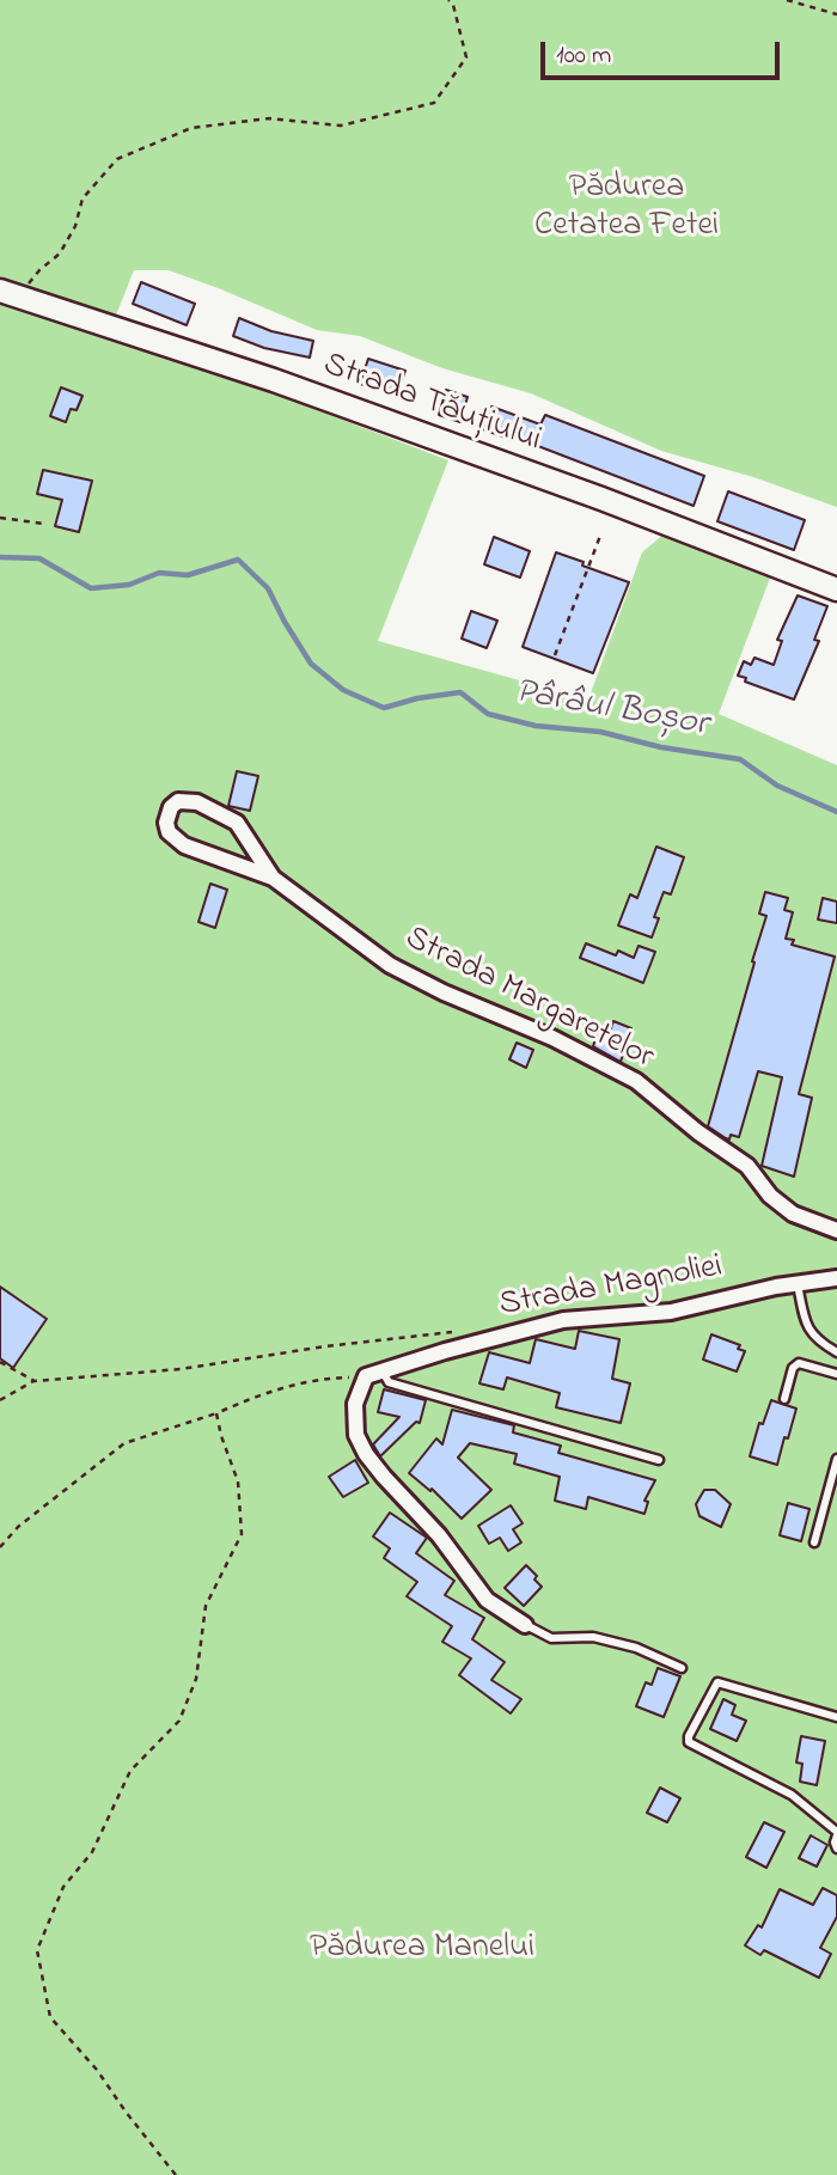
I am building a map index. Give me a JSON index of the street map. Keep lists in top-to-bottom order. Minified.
{"streets":{"main road":["Strada Tăuțiului"],"street":["Strada Margaretelor","Strada Magnoliei"]},"water":["Pârâul Boșor"],"parks":["Pădurea Cetatea Fetei","Pădurea Manelui"],"scale_bar":"100 m"}
